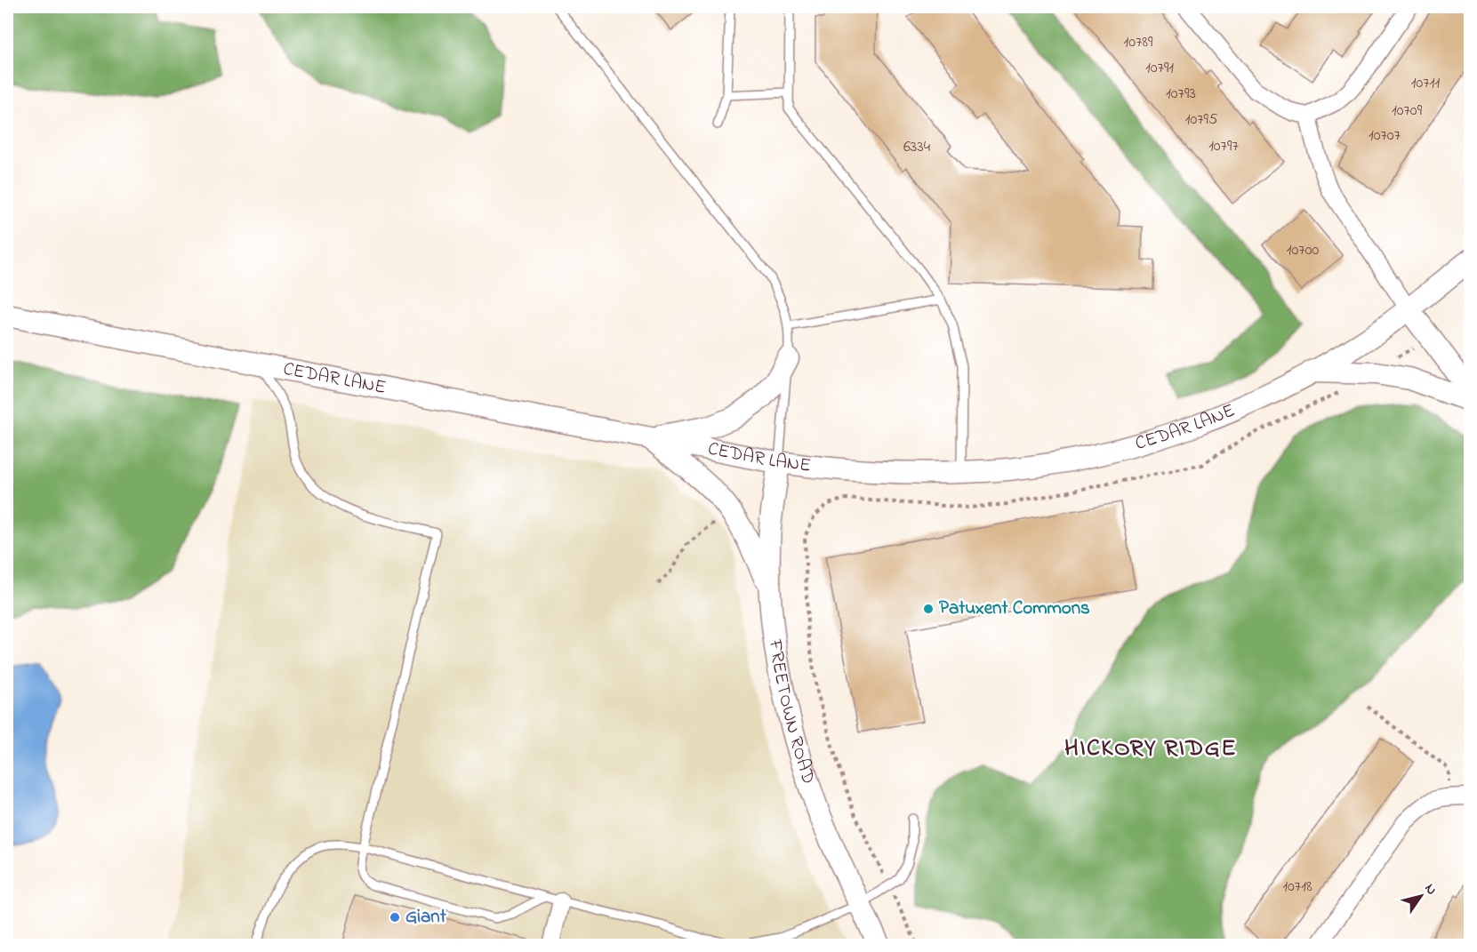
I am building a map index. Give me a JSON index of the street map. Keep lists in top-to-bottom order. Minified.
{"streets":{"main road":["CEDAR LANE","FREETOWN ROAD"]},"crossings":[["CEDAR LANE","FREETOWN ROAD"]],"districts":["HICKORY RIDGE"],"places":["Patuxent Commons","Giant"],"house_numbers":["10789","10791","10711","10793","10709","10795","10707","10797","6334","10700","10718"],"north":"top right"}
